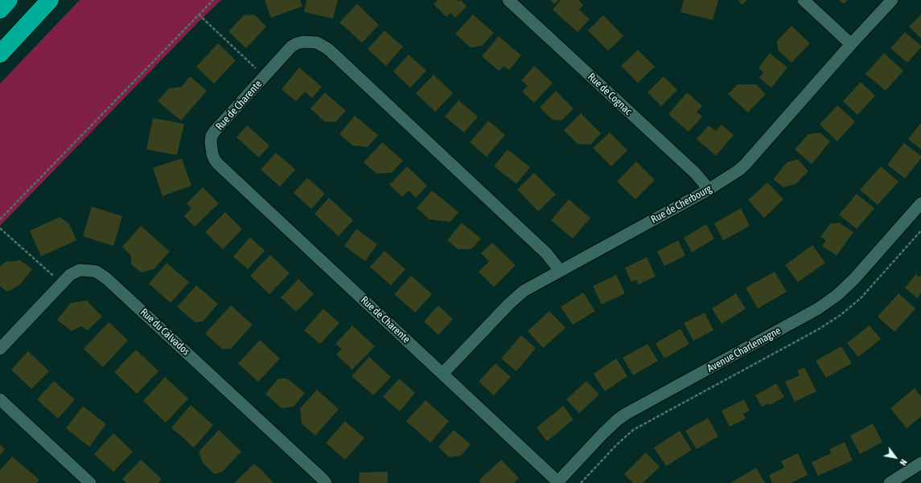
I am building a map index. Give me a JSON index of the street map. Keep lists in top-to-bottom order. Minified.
{"streets":{"street":["Rue de Cognac","Rue de Charente","Rue de Cherbourg","Rue du Calvados","Avenue Charlemagne"]},"crossings":[["Rue de Cognac","Rue de Cherbourg"],["Rue de Charente","Rue de Cherbourg"],["Rue de Charente","Avenue Charlemagne"]],"north":"bottom right"}
